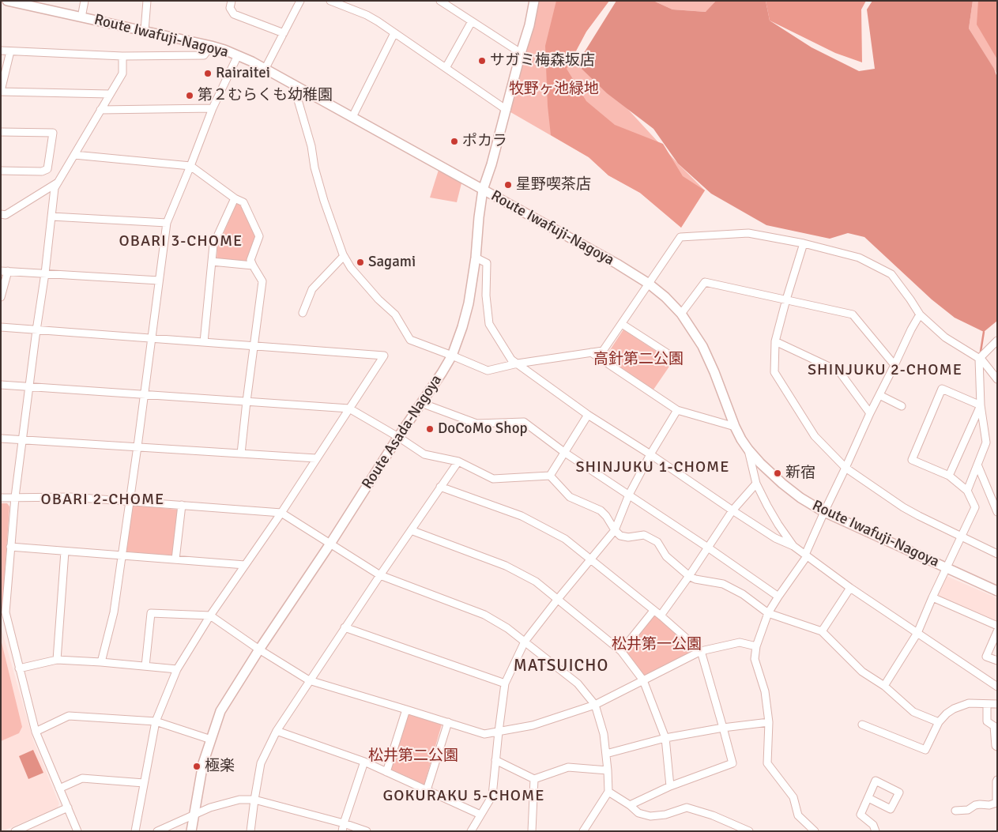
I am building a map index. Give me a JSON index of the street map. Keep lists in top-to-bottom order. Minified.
{"streets":{"main road":["Route Iwafuji-Nagoya","Route Asada-Nagoya"]},"crossings":[["Route Iwafuji-Nagoya","Route Asada-Nagoya"]],"districts":["OBARI 3-CHOME","SHINJUKU 2-CHOME","SHINJUKU 1-CHOME","OBARI 2-CHOME","MATSUICHO","GOKURAKU 5-CHOME"],"parks":["牧野ヶ池緑地","高針第二公園","松井第一公園","松井第二公園"],"places":["サガミ梅森坂店","Rairaitei","第２むらくも幼稚園","ポカラ","星野喫茶店","Sagami","DoCoMo Shop","新宿","極楽"]}
